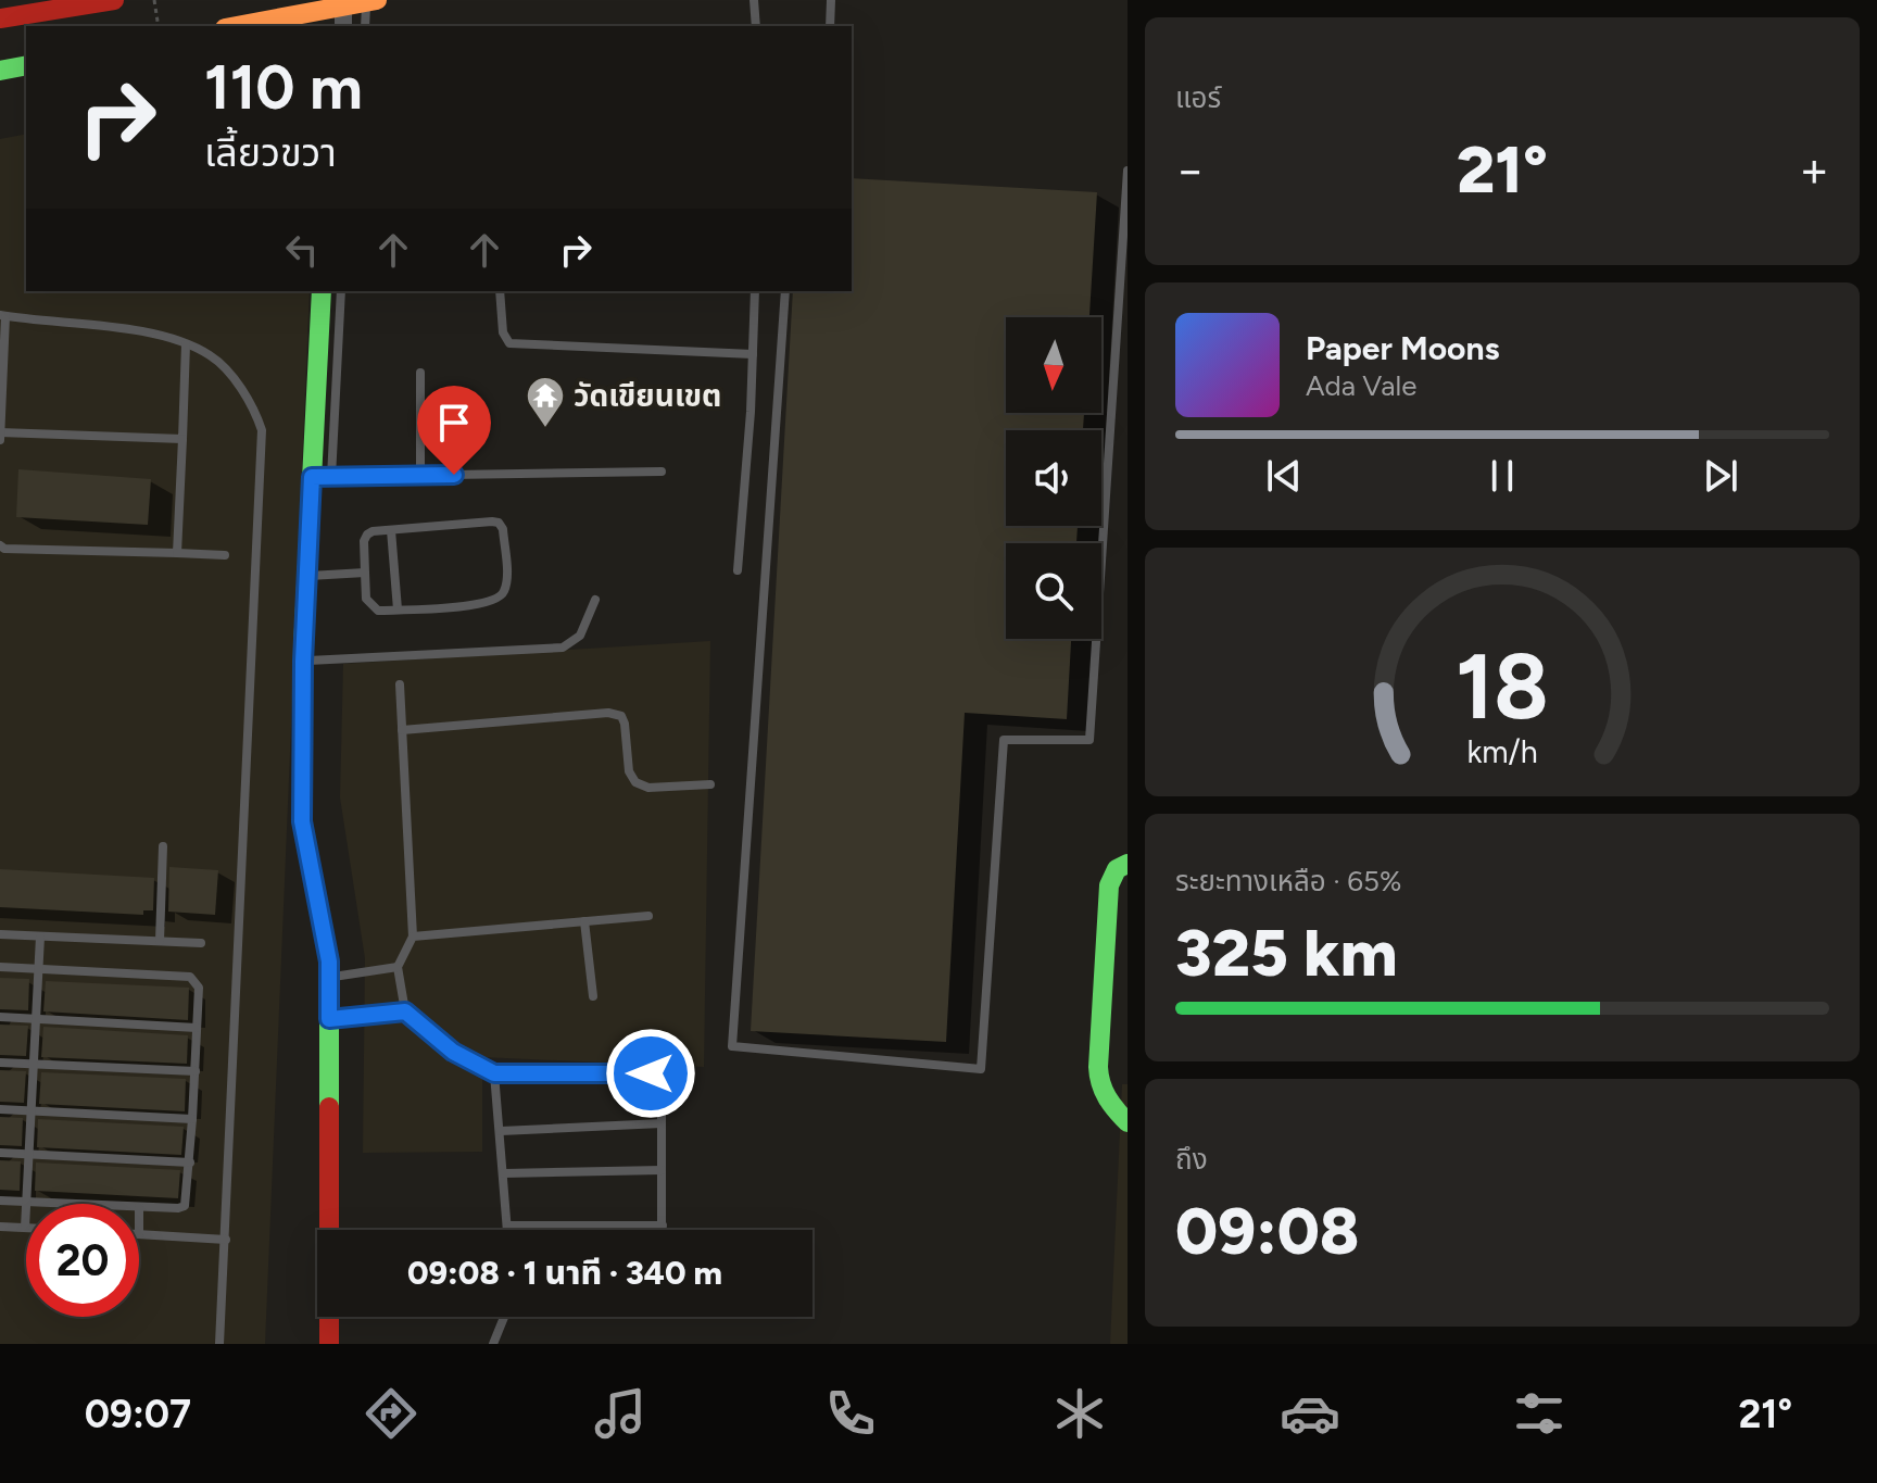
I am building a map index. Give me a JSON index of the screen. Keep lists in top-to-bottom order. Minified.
{"places":{"temple":["วัดเขียนเขต"]},"north":"bottom","page":{"tile":["แอร์",["ระยะทางเหลือ · 65%","325 km"],["ถึง","09:08"]],"turn":["110 m","เลี้ยวขวา"],"heat":["−","21°","+"],"song":["Paper Moons","Ada Vale"],"limit":"20","trip":"09:08 · 1 นาที · 340 m","tabs":["09:07","21°"],"gauge":["18","km/h"]}}
